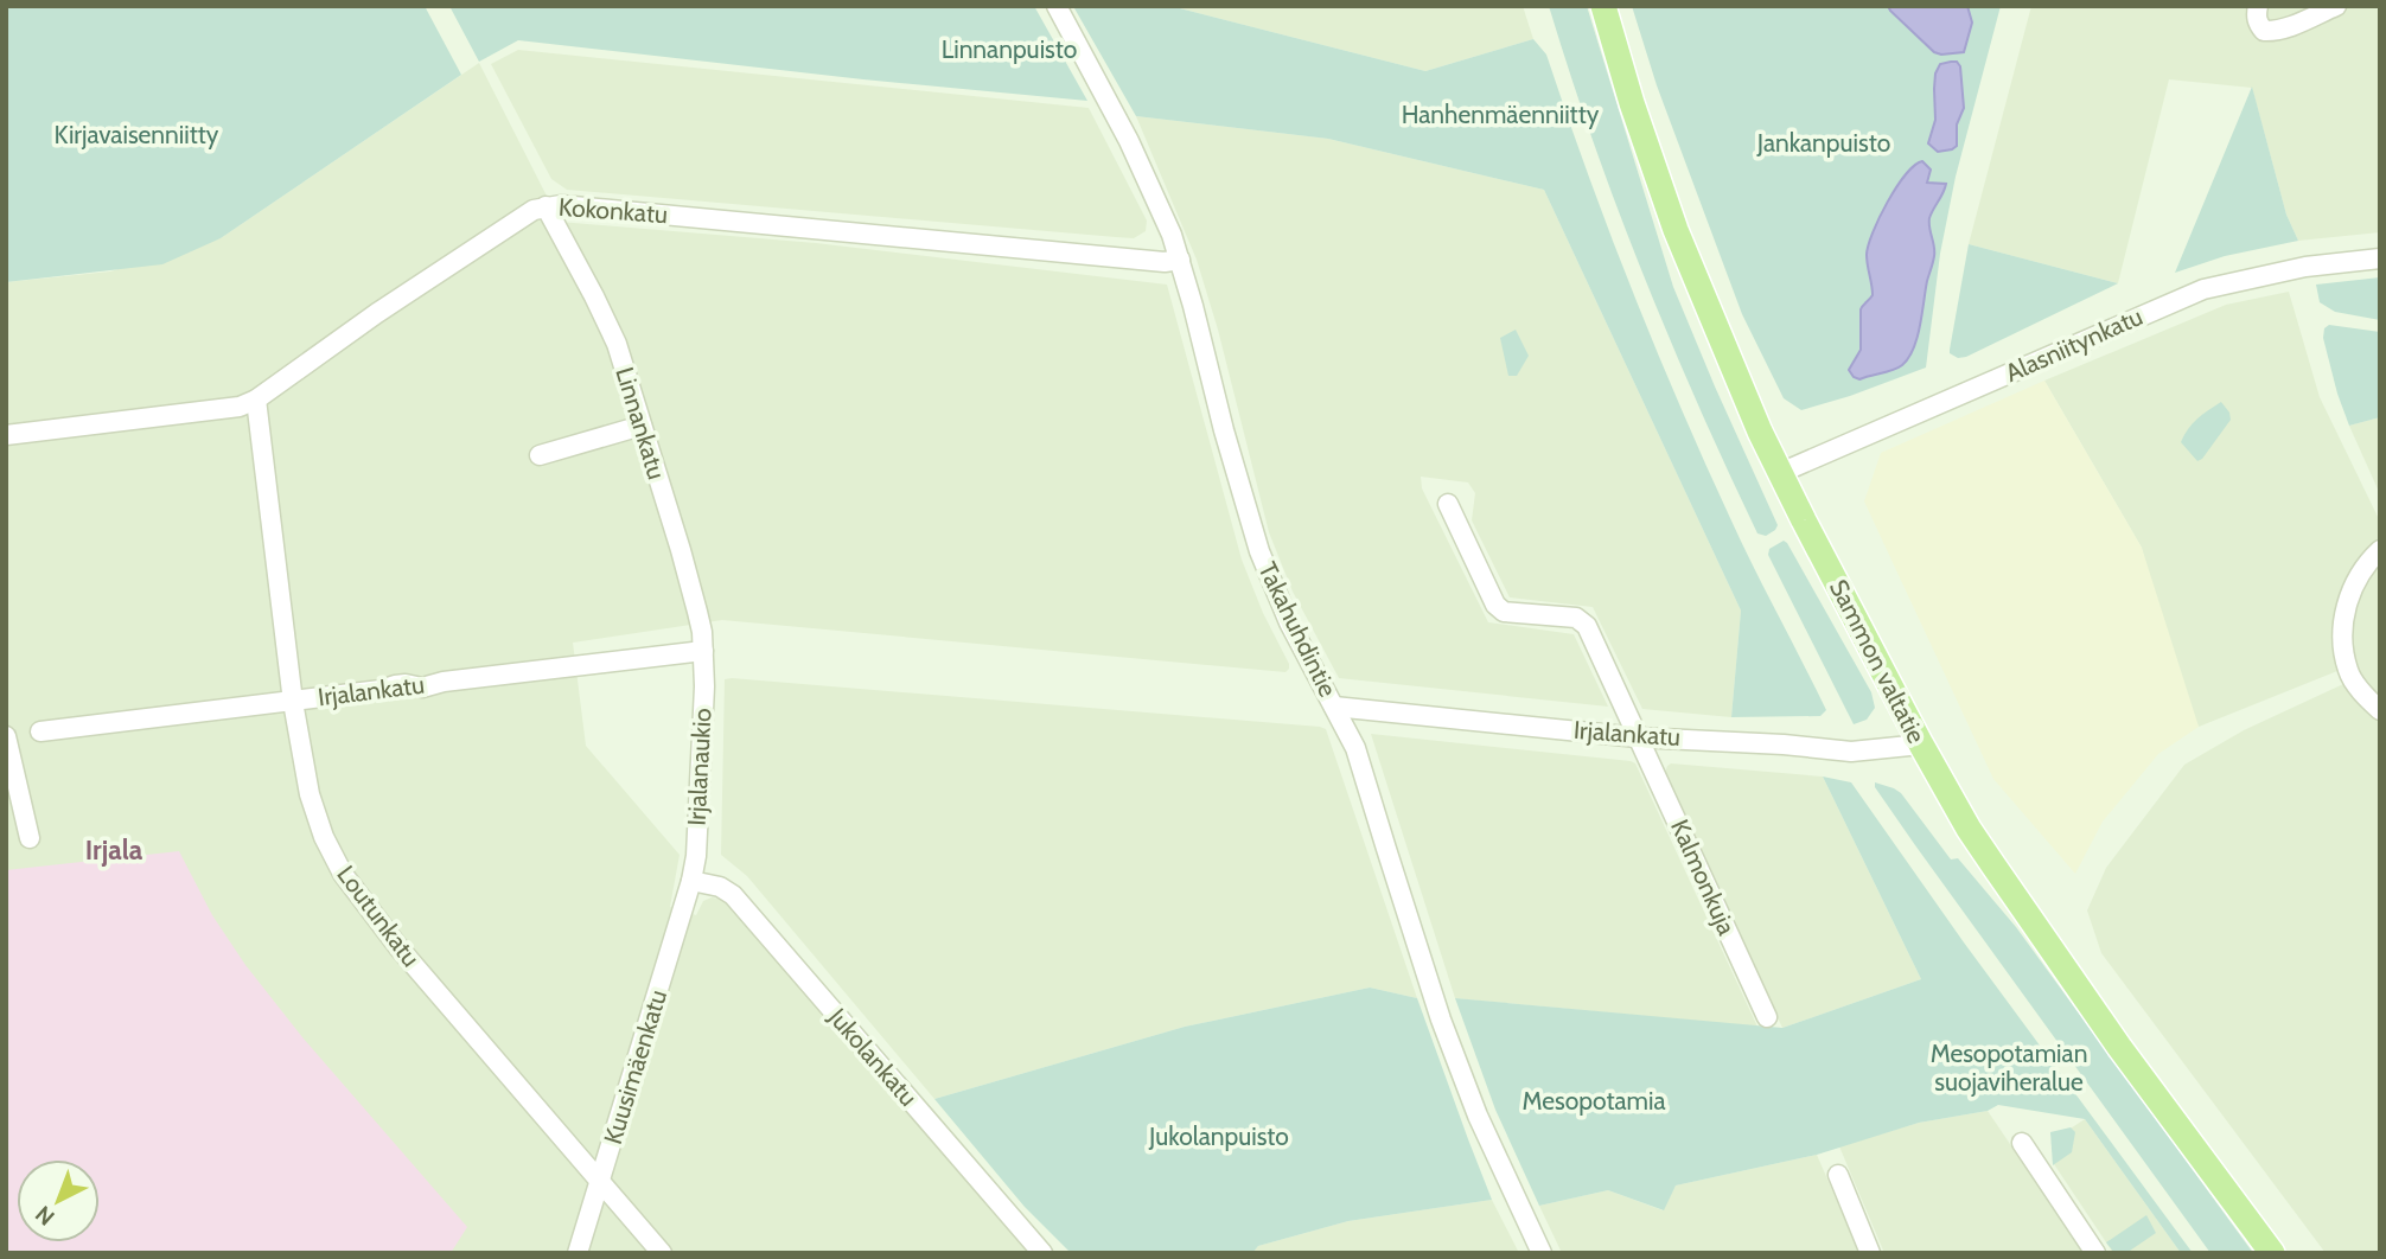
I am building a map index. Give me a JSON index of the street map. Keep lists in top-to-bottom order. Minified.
{"streets":{"main road":["Sammon valtatie"],"street":["Kokonkatu","Alasniitynkatu","Linnankatu","Takahuhdintie","Irjalankatu","Irjalanaukio","Kalmonkuja","Loutunkatu","Jukolankatu","Kuusimäenkatu"]},"crossings":[["Kokonkatu","Linnankatu"],["Kokonkatu","Takahuhdintie"],["Kokonkatu","Loutunkatu"],["Alasniitynkatu","Sammon valtatie"],["Linnankatu","Irjalankatu"],["Linnankatu","Irjalanaukio"],["Takahuhdintie","Irjalankatu"],["Sammon valtatie","Irjalankatu"],["Irjalankatu","Irjalanaukio"],["Irjalankatu","Kalmonkuja"],["Irjalankatu","Loutunkatu"],["Irjalanaukio","Jukolankatu"],["Irjalanaukio","Kuusimäenkatu"],["Loutunkatu","Kuusimäenkatu"],["Jukolankatu","Kuusimäenkatu"]],"districts":["Irjala"],"parks":["Linnanpuisto","Hanhenmäenniitty","Kirjavaisenniitty","Jankanpuisto","Mesopotamian suojaviheralue","Mesopotamia","Jukolanpuisto"],"north":"bottom left"}
